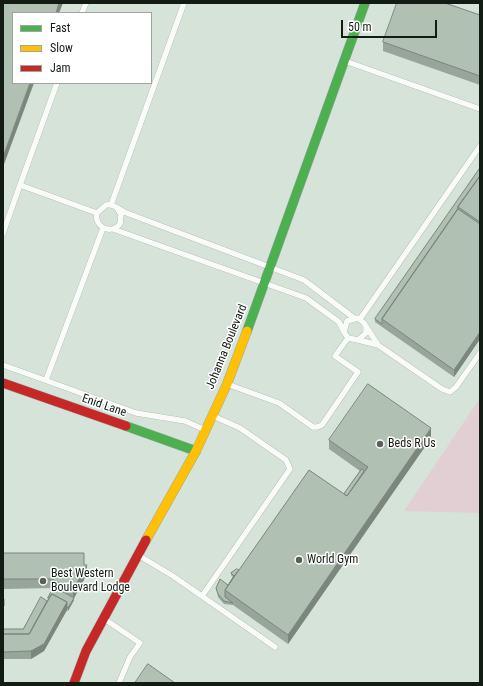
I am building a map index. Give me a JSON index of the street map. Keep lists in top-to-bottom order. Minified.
{"streets":{"street":["Johanna Boulevard","Enid Lane"]},"crossings":[["Johanna Boulevard","Enid Lane"]],"places":["Beds R Us","World Gym","Best Western Boulevard Lodge"],"legend":["Fast","Slow","Jam"],"scale_bar":"50 m"}
